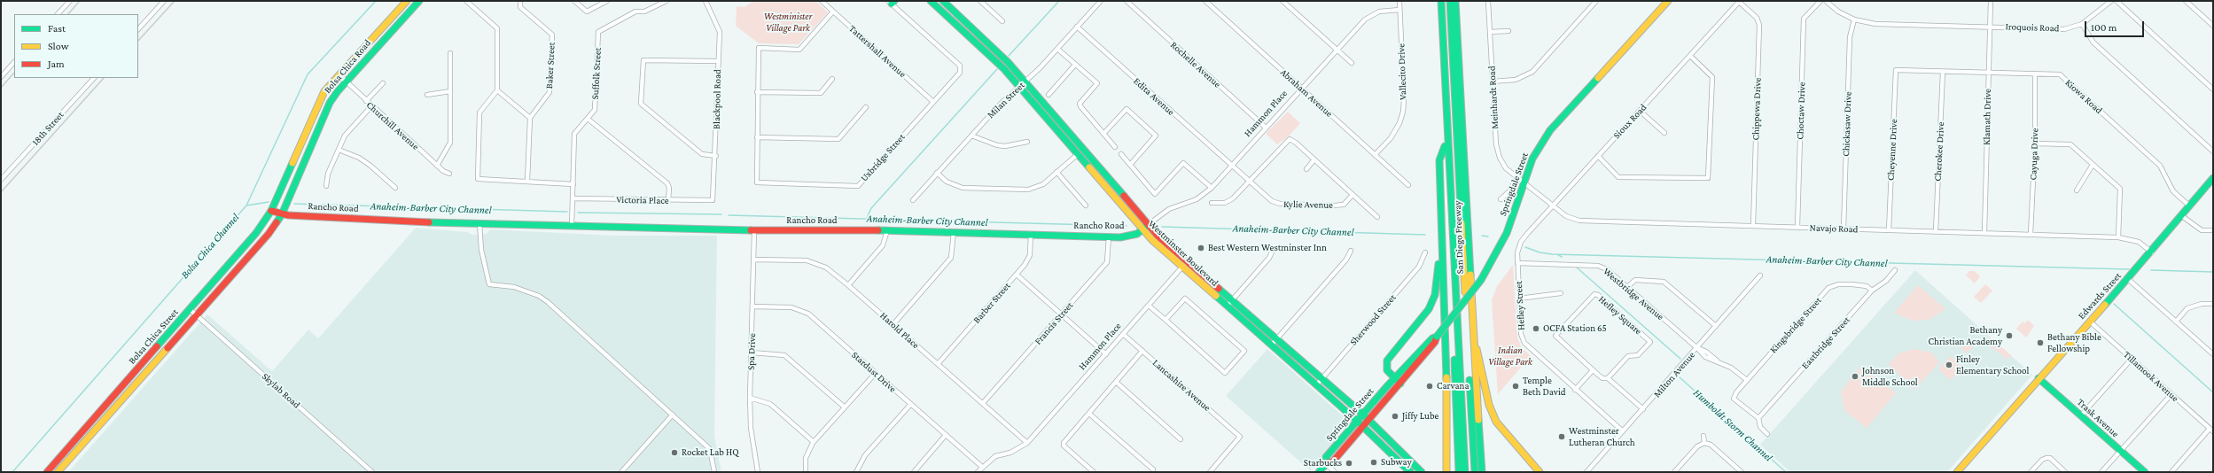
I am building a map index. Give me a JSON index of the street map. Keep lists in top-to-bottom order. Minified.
{"streets":{"main road":["Bolsa Chica Road","Hammon Place","Springdale Street","Rancho Road","San Diego Freeway","Westminster Boulevard","Edwards Street","Bolsa Chica Street","Trask Avenue"],"street":["Iroquois Road","Tattershall Avenue","Rochelle Avenue","Baker Street","Vallecito Drive","Suffolk Street","Abraham Avenue","Edita Avenue","Kiowa Road","Meinhardt Road","Blackpool Road","Milan Street","Chippewa Drive","Choctaw Drive","Klamath Drive","Sioux Road","Chickasaw Drive","Churchill Avenue","18th Street","Cheyenne Drive","Cherokee Drive","Cayuga Drive","Uxbridge Street","Victoria Place","Kylie Avenue","Navajo Road","Westbridge Avenue","Barber Street","Hefley Street","Hefley Square","Sherwood Street","Francis Street","Kingsbridge Street","Harold Place","Eastbridge Street","Spa Drive","Stardust Drive","Milton Avenue","Tillamook Avenue","Lancashire Avenue","Skylab Road"]},"crossings":[["Iroquois Road","Klamath Drive"],["Iroquois Road","Chickasaw Drive"],["Tattershall Avenue","Uxbridge Street"],["Rochelle Avenue","Hammon Place"],["Bolsa Chica Road","Churchill Avenue"],["Bolsa Chica Road","Rancho Road"],["Bolsa Chica Road","Bolsa Chica Street"],["Vallecito Drive","Abraham Avenue"],["Vallecito Drive","Hammon Place"],["Suffolk Street","Victoria Place"],["Suffolk Street","Rancho Road"],["Abraham Avenue","Hammon Place"],["Edita Avenue","Milan Street"],["Edita Avenue","Hammon Place"],["Edita Avenue","Kylie Avenue"],["Kiowa Road","Klamath Drive"],["Kiowa Road","Cheyenne Drive"],["Kiowa Road","Cherokee Drive"],["Kiowa Road","Cayuga Drive"],["Kiowa Road","Edwards Street"],["Meinhardt Road","Springdale Street"],["Meinhardt Road","Navajo Road"],["Blackpool Road","Victoria Place"],["Milan Street","Westminster Boulevard"],["Chippewa Drive","Sioux Road"],["Chippewa Drive","Navajo Road"],["Choctaw Drive","Navajo Road"],["Hammon Place","Kylie Avenue"],["Hammon Place","Rancho Road"],["Hammon Place","Westminster Boulevard"],["Hammon Place","Harold Place"],["Hammon Place","Stardust Drive"],["Hammon Place","Lancashire Avenue"],["Klamath Drive","Navajo Road"],["Sioux Road","Navajo Road"],["Sioux Road","Hefley Street"],["Chickasaw Drive","Navajo Road"],["Cheyenne Drive","Navajo Road"],["Cherokee Drive","Navajo Road"],["Cayuga Drive","Navajo Road"],["Springdale Street","Navajo Road"],["Springdale Street","Westminster Boulevard"],["Rancho Road","Westminster Boulevard"],["Rancho Road","Barber Street"],["Rancho Road","Francis Street"],["Rancho Road","Bolsa Chica Street"],["Rancho Road","Spa Drive"],["Navajo Road","Edwards Street"],["Westminster Boulevard","Sherwood Street"],["Westbridge Avenue","Hefley Street"],["Westbridge Avenue","Kingsbridge Street"],["Westbridge Avenue","Milton Avenue"],["Edwards Street","Tillamook Avenue"],["Edwards Street","Trask Avenue"],["Barber Street","Harold Place"],["Hefley Street","Milton Avenue"],["Hefley Square","Milton Avenue"],["Francis Street","Harold Place"],["Kingsbridge Street","Eastbridge Street"],["Harold Place","Spa Drive"],["Bolsa Chica Street","Skylab Road"],["Spa Drive","Stardust Drive"]],"water":["Anaheim-Barber City Channel","Bolsa Chica Channel","Humboldt Storm Channel"],"parks":["Westminister Village Park","Indian Village Park"],"places":["Best Western Westminster Inn","OCFA Station 65","Bethany Christian Academy","Bethany Bible Fellowship","Finley Elementary School","Johnson Middle School","Carvana","Temple Beth David","Jiffy Lube","Westminster Lutheran Church","Rocket Lab HQ","Subway","Starbucks"],"legend":["Fast","Slow","Jam"],"scale_bar":"100 m"}
